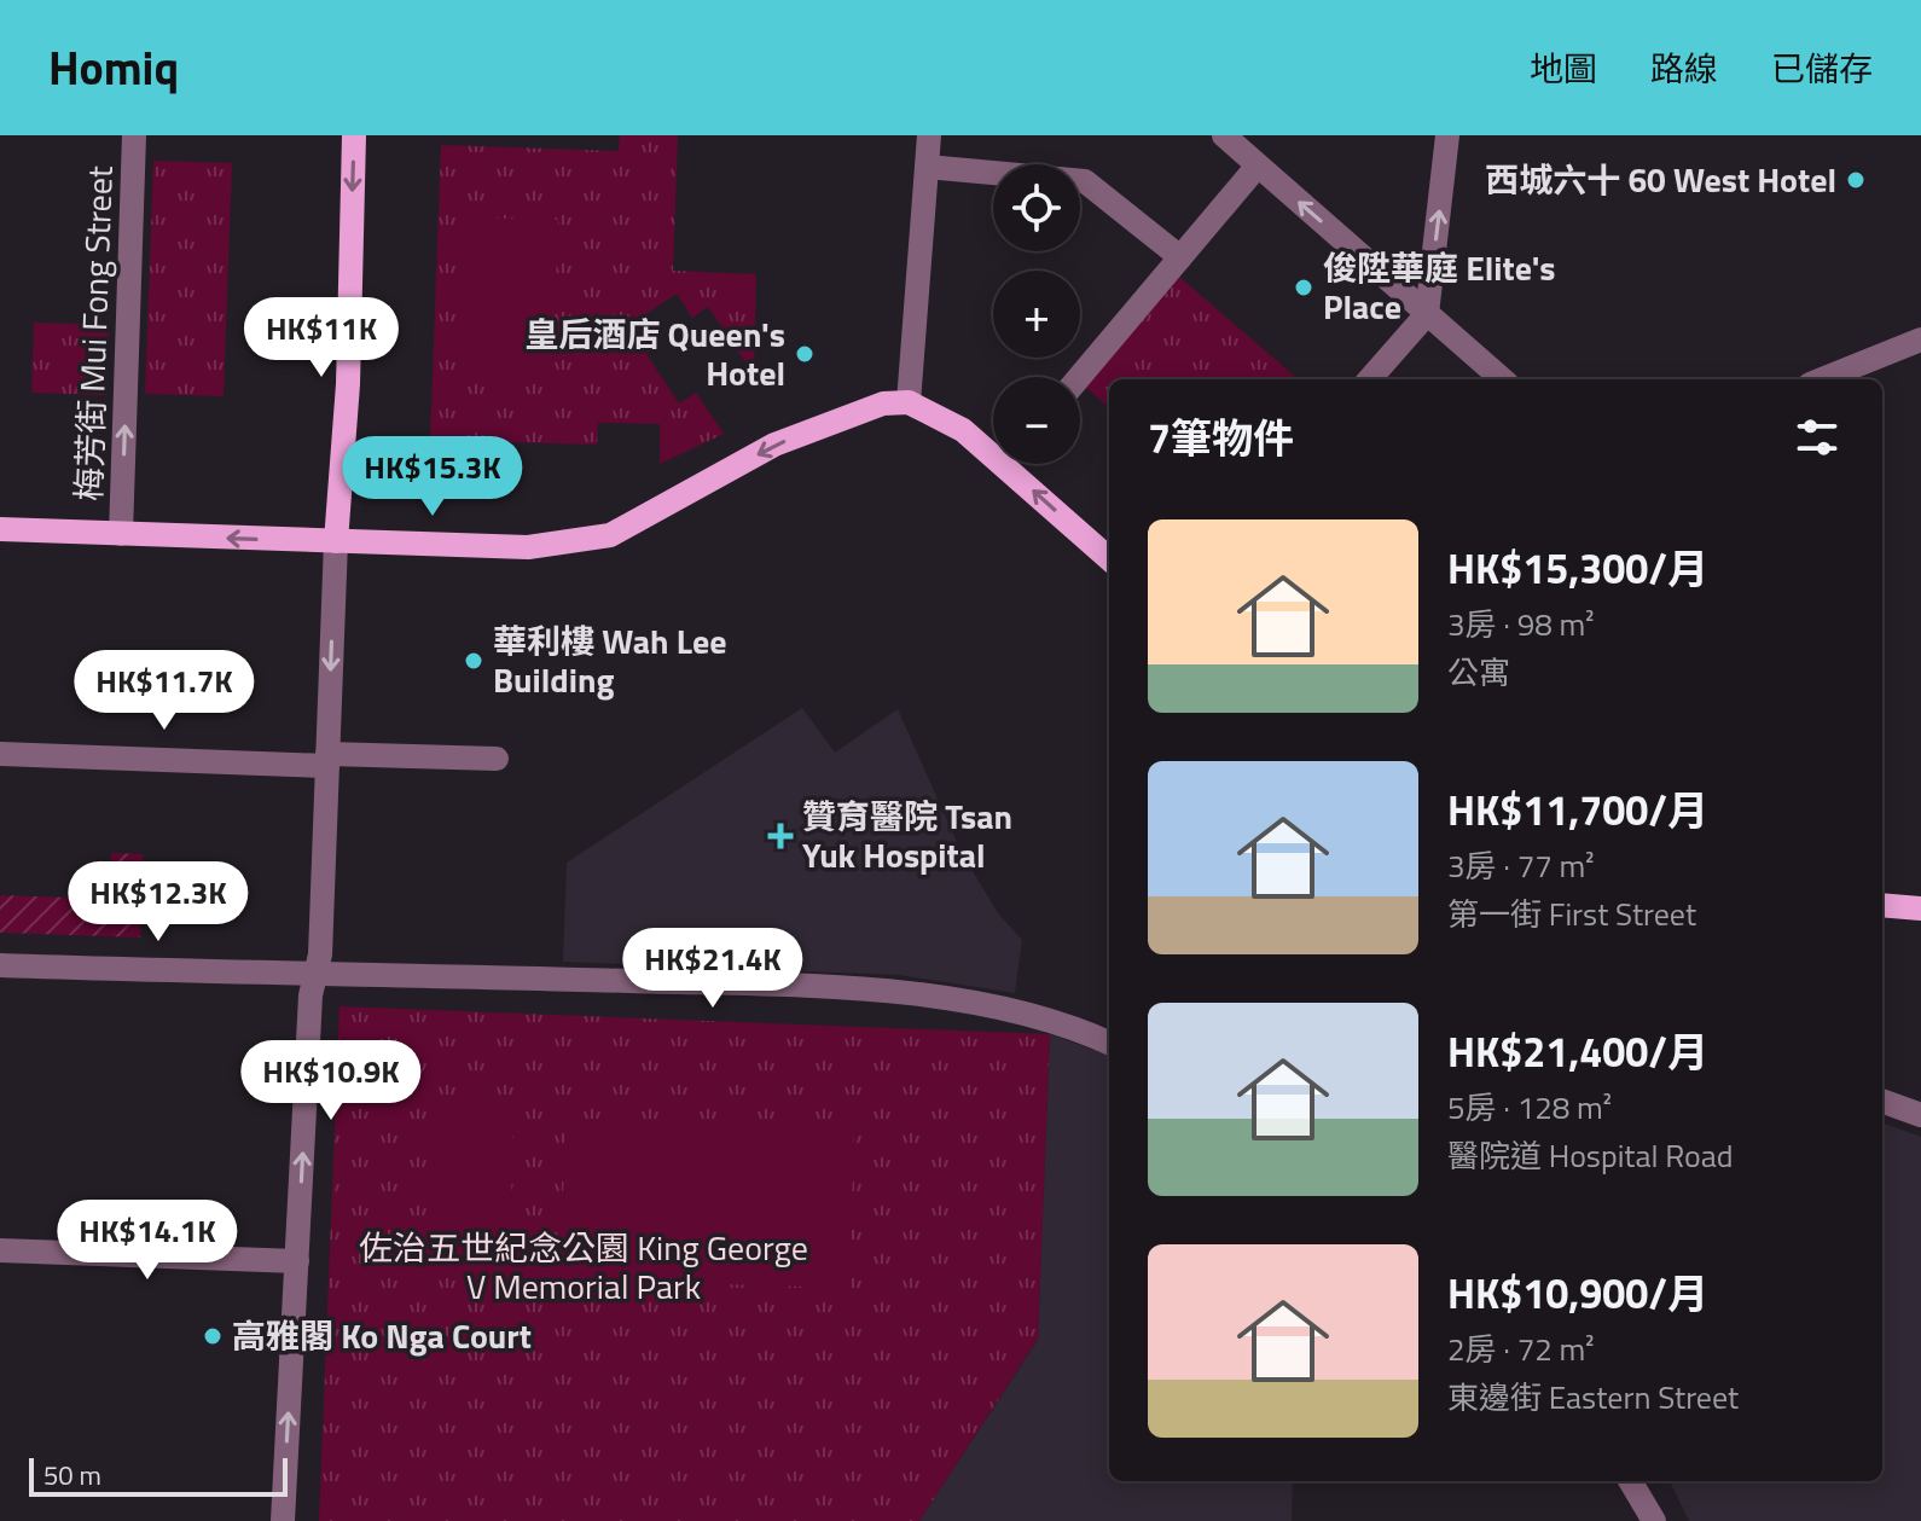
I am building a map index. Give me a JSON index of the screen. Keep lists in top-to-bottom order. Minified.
{"streets":{"street":["梅芳街 Mui Fong Street"]},"one_way":["梅芳街 Mui Fong Street"],"parks":["佐治五世紀念公園 King George V Memorial Park"],"places":{"other":["西城六十 60 West Hotel","俊陞華庭 Elite's Place","皇后酒店 Queen's Hotel","華利樓 Wah Lee Building","高雅閣 Ko Nga Court"],"health":["贊育醫院 Tsan Yuk Hospital"]},"scale_bar":"50 m","page":{"header":"Homiq","nav":["地圖","路線","已儲存"],"map_buttons":["+","−"],"price":["HK$11K","HK$15.3K","HK$11.7K","HK$12.3K","HK$21.4K","HK$10.9K","HK$14.1K"],"heading":"7筆物件","list":[{"name":"HK$15,300/月","note":"3房 · 98 m² · 公寓"},{"name":"HK$11,700/月","note":"3房 · 77 m² · 第一街 First Street"},{"name":"HK$21,400/月","note":"5房 · 128 m² · 醫院道 Hospital Road"},{"name":"HK$10,900/月","note":"2房 · 72 m² · 東邊街 Eastern Street"}],"scale":"50 m"}}
